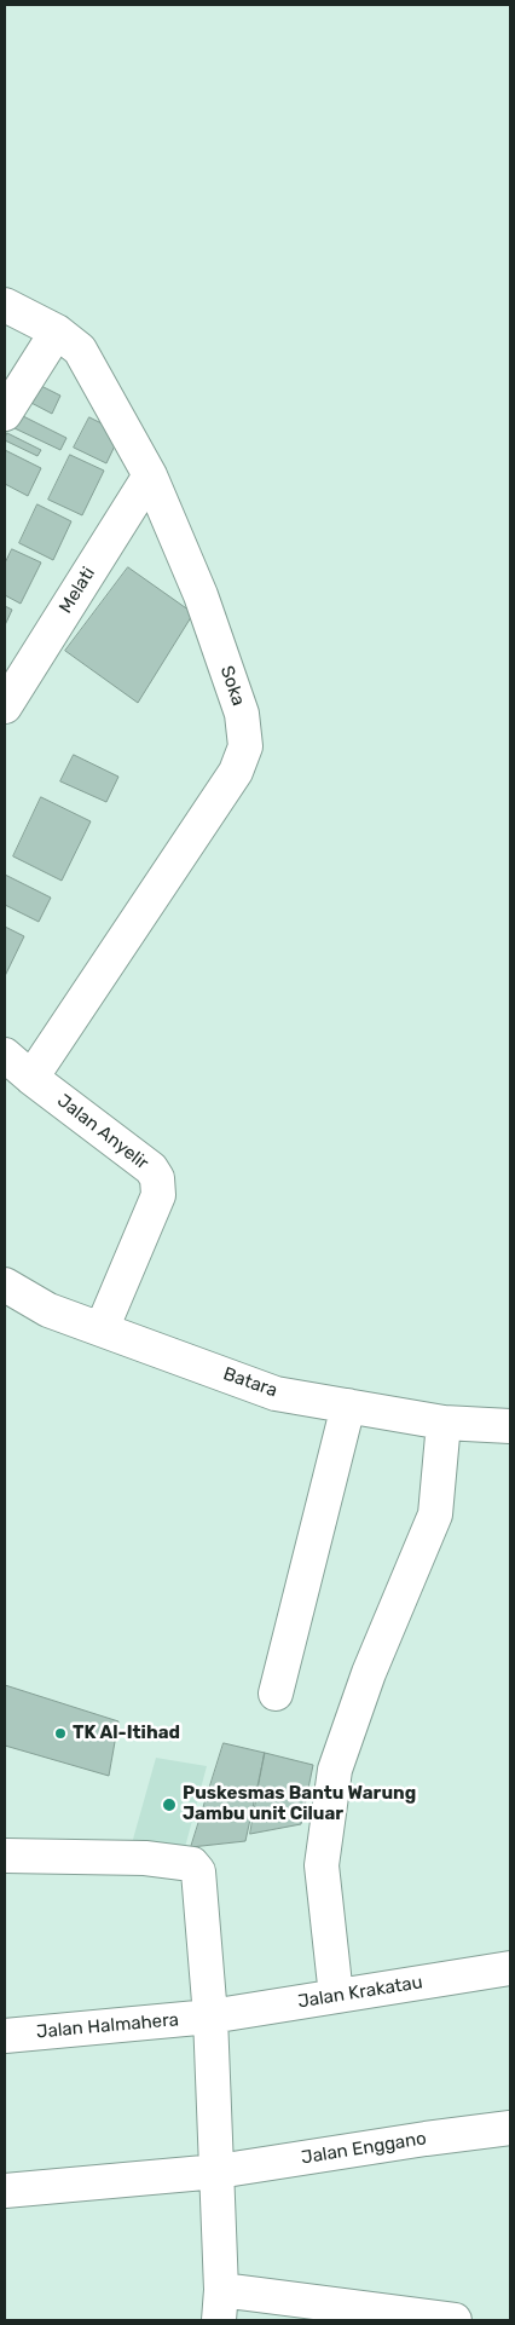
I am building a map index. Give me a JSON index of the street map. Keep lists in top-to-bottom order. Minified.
{"streets":{"street":["Melati","Soka","Jalan Anyelir","Batara","Jalan Krakatau","Jalan Halmahera","Jalan Enggano"]},"crossings":[["Melati","Soka"],["Soka","Jalan Anyelir"],["Jalan Anyelir","Batara"],["Jalan Krakatau","Jalan Halmahera"]],"places":["TK Al-Itihad","Puskesmas Bantu Warung Jambu unit Ciluar"]}
